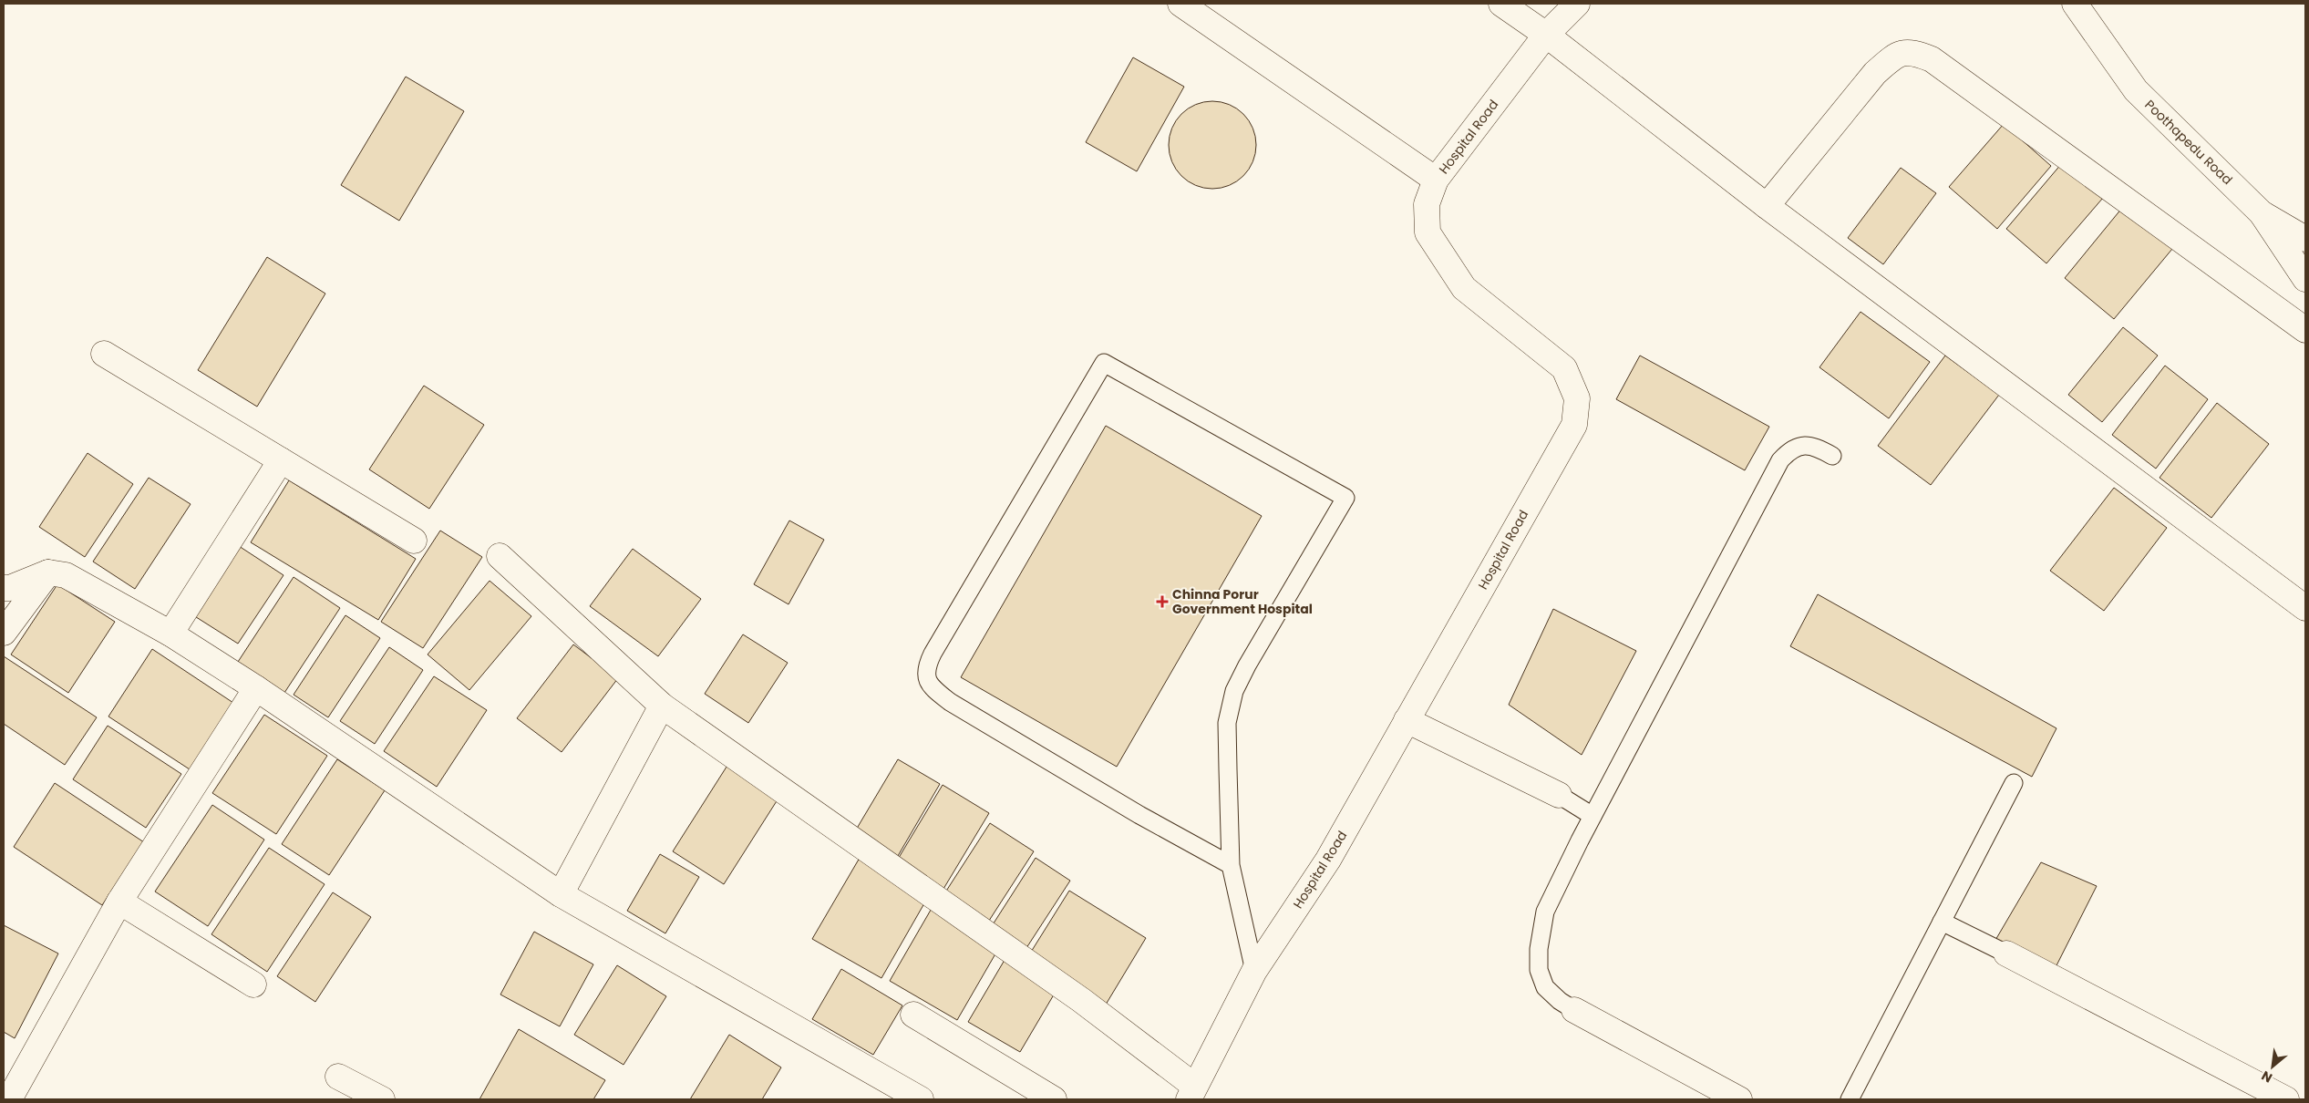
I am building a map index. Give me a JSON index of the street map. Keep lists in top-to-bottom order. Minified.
{"streets":{"street":["Hospital Road","Poothapedu Road"]},"places":{"health":["Chinna Porur Government Hospital"]},"north":"bottom left"}
